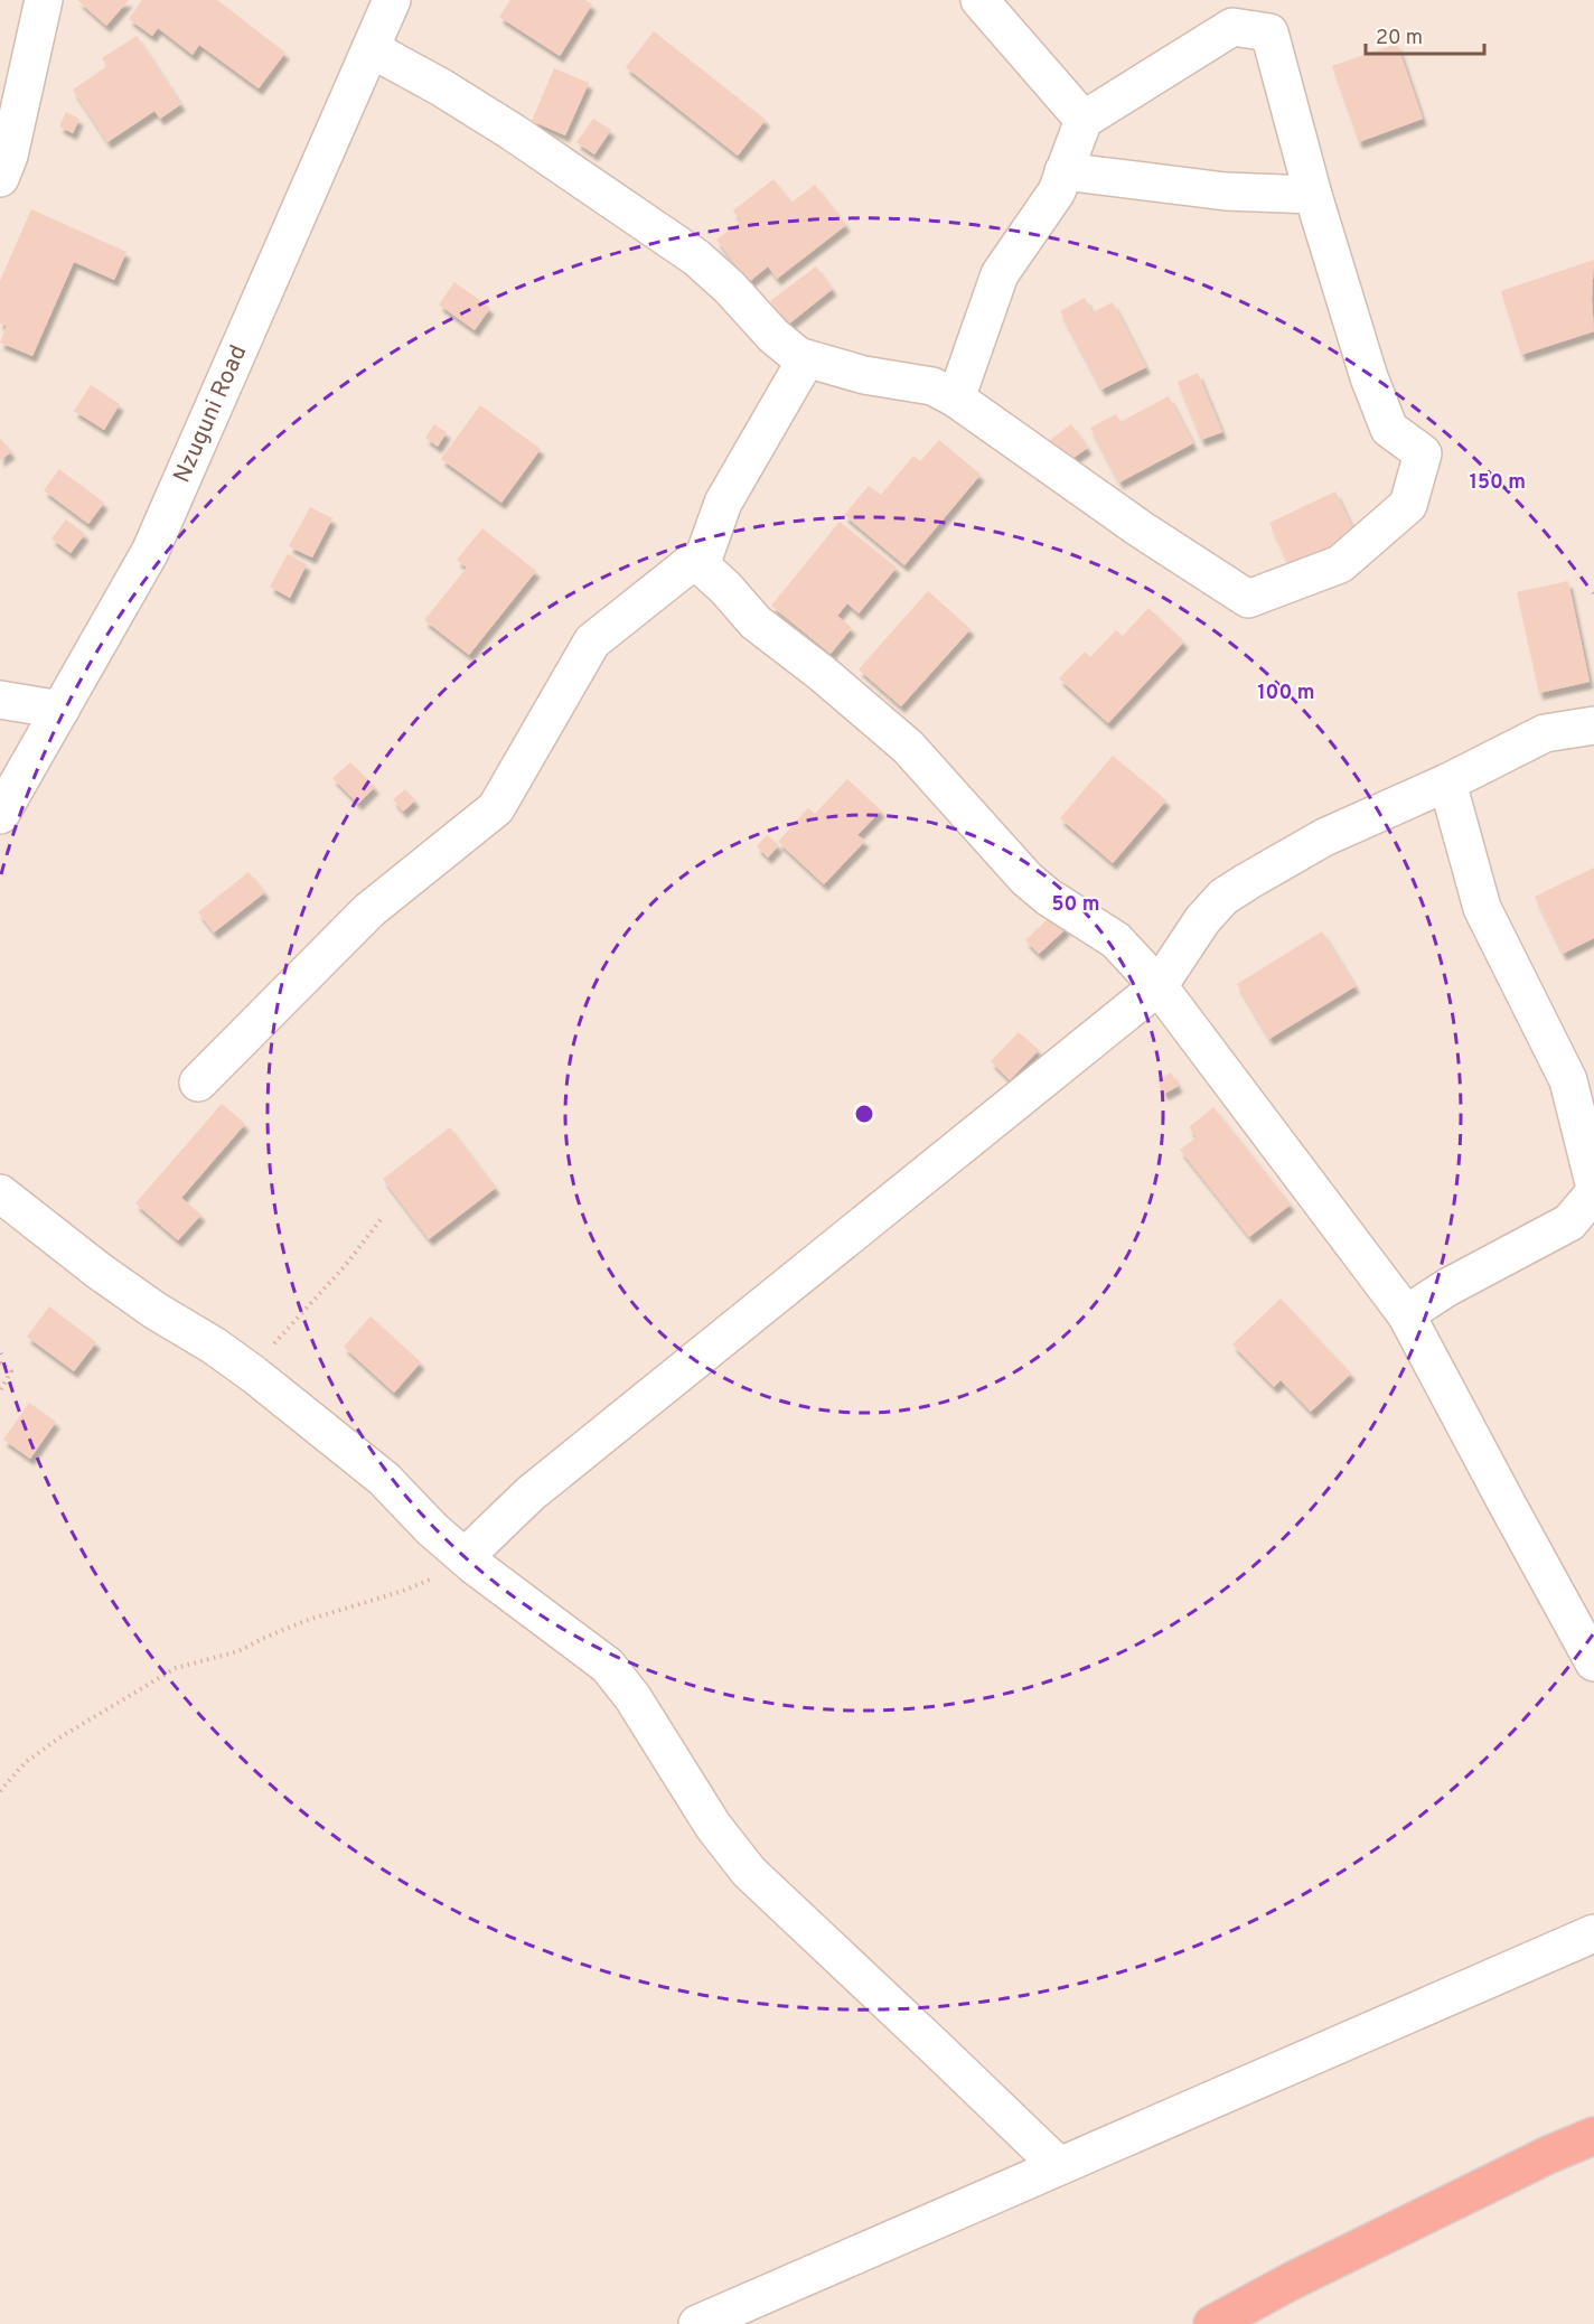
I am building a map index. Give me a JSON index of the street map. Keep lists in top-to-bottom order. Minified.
{"streets":{"street":["Nzuguni Road"]},"scale_bar":"20 m","rings":["150 m","100 m","50 m"]}
